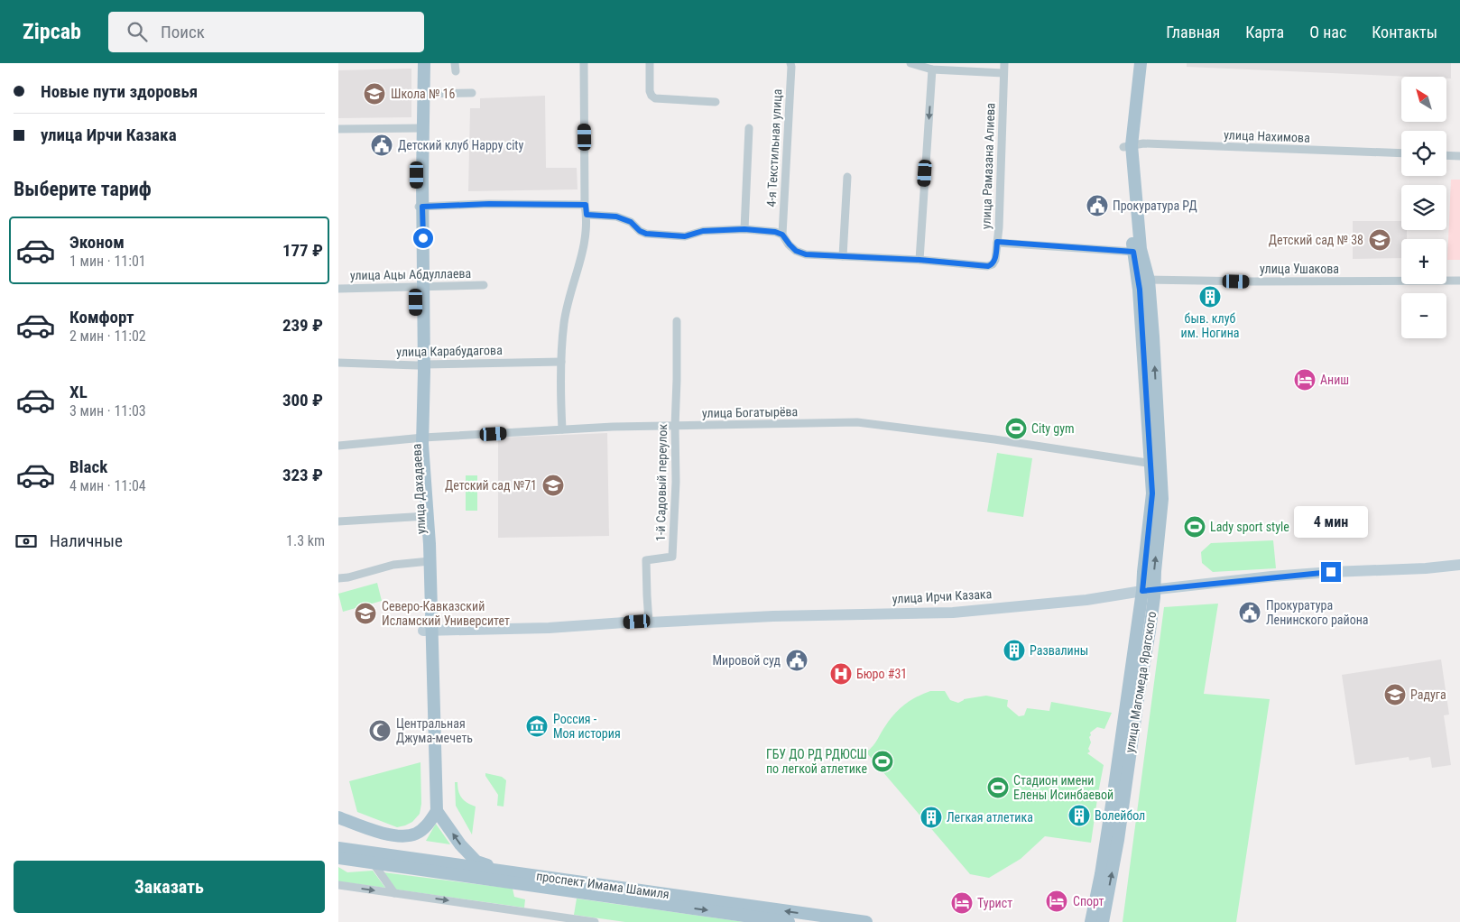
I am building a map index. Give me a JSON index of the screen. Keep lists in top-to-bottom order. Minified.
{"streets":{"main road":["улица Дахадаева","улица Ирчи Казака","улица Магомеда Ярагского","проспект Имама Шамиля"],"street":["улица Нахимова","4-я Текстильная улица","улица Рамазана Алиева","улица Ушакова","улица Ацы Абдуллаева","улица Карабудагова","улица Богатырёва","1-й Садовый переулок"]},"crossings":[["улица Нахимова","улица Магомеда Ярагского"],["улица Ушакова","улица Магомеда Ярагского"],["улица Ацы Абдуллаева","улица Дахадаева"],["улица Карабудагова","улица Дахадаева"],["улица Богатырёва","1-й Садовый переулок"],["улица Богатырёва","улица Дахадаева"],["улица Богатырёва","улица Магомеда Ярагского"],["1-й Садовый переулок","улица Ирчи Казака"],["улица Дахадаева","улица Ирчи Казака"],["улица Ирчи Казака","улица Магомеда Ярагского"]],"places":{"school or university":["Школа № 16","Детский сад № 38","Детский сад №71","Северо-Кавказский Исламский Университет","Радуга"],"public building":["Детский клуб Happy city","Прокуратура РД","Прокуратура Ленинского района","Мировой суд"],"building":["быв. клуб им. Ногина","Развалины","Волейбол","Легкая атлетика"],"hotel":["Аниш","Спорт","Турист"],"sports":["City gym","Lady sport style","ГБУ ДО РД РДЮСШ по легкой атлетике","Стадион имени Елены Исинбаевой"],"hospital":["Бюро #31"],"museum":["Россия - Моя история"],"mosque":["Центральная Джума-мечеть"]},"north":"top left","page":{"header":"Zipcab","search":"Поиск","nav":["Главная","Карта","О нас","Контакты"],"banner":["Новые пути здоровья","улица Ирчи Казака"],"map_buttons":["+","−"],"heading":"Выберите тариф","list":[{"name":"Эконом","note":"1 мин · 11:01","value":"177 ₽"},{"name":"Комфорт","note":"2 мин · 11:02","value":"239 ₽"},{"name":"XL","note":"3 мин · 11:03","value":"300 ₽"},{"name":"Black","note":"4 мин · 11:04","value":"323 ₽"}],"bubble":"4 мин","pay":["Наличные","1.3 km"],"buttons":"Заказать"}}
